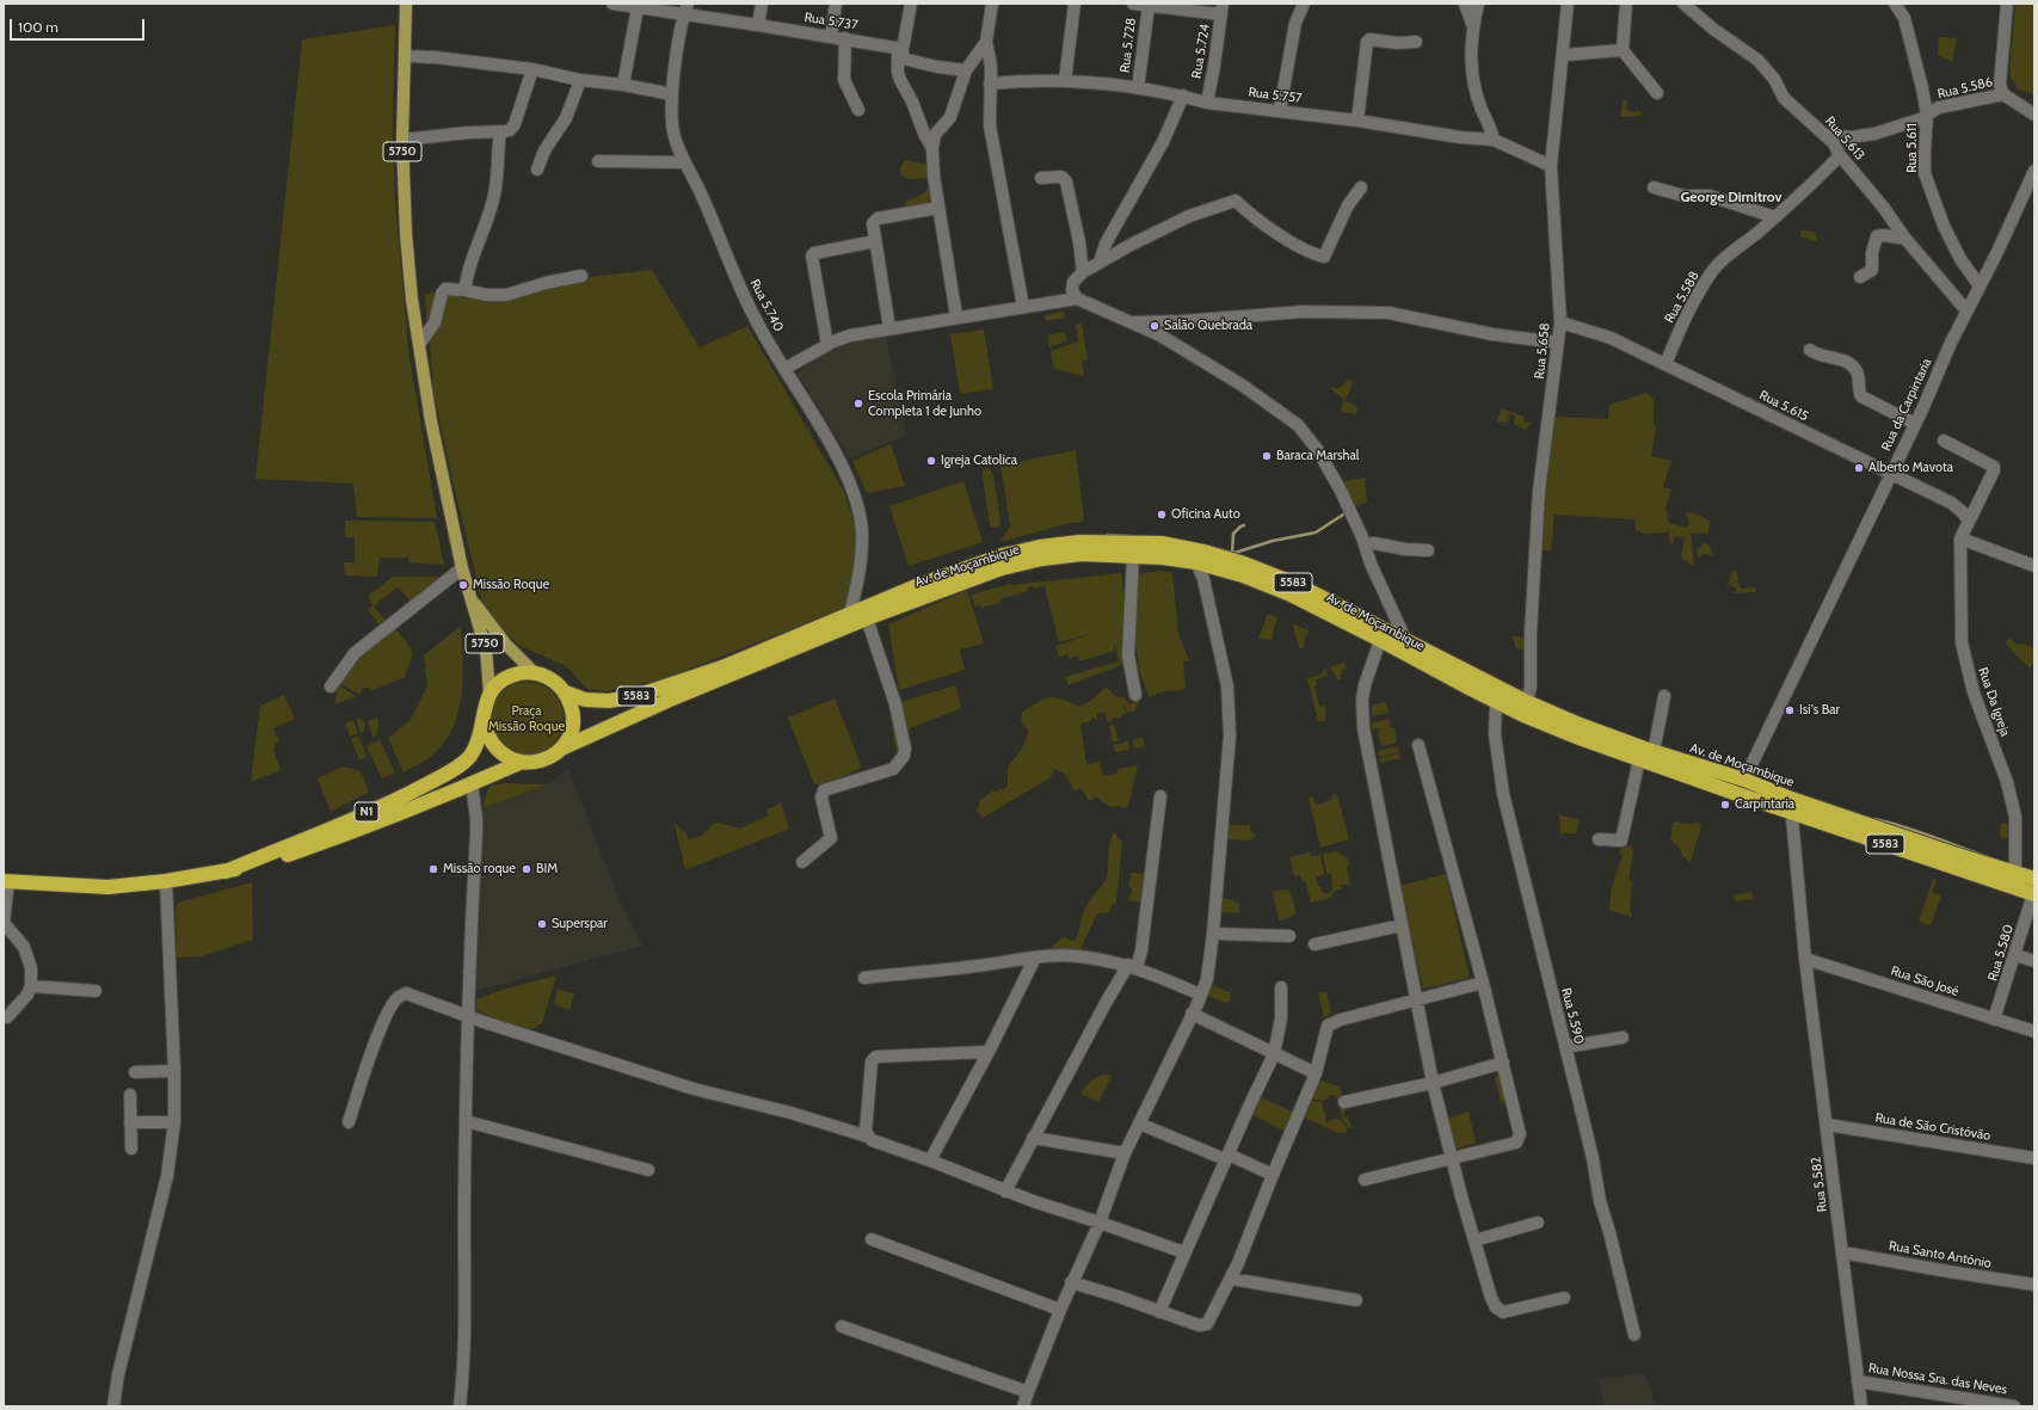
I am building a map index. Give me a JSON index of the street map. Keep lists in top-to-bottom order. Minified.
{"streets":{"highway":["Av. de Moçambique","5583","N1"],"main road":["5750"],"street":["Rua 5.737","Rua 5.728","Rua 5.724","Rua 5.586","Rua 5.757","Rua 5.613","Rua 5.611","Rua 5.588","Rua 5.740","Rua 5.658","Rua da Carpintaria","Rua 5.615","Rua Da Igreja","Rua 5.580","Rua São José","Rua 5.590","Rua de São Cristóvão","Rua 5.582","Rua Santo António","Rua Nossa Sra. das Neves"]},"crossings":[["Rua 5.737","Rua 5.740"],["Rua 5.728","Rua 5.757"],["Rua 5.724","Rua 5.757"],["Rua 5.586","Rua 5.613"],["Rua 5.586","Rua 5.611"],["Rua 5.757","Rua 5.658"],["Rua 5.613","Rua 5.588"],["Rua 5.613","Rua da Carpintaria"],["Rua 5.611","Rua da Carpintaria"],["5750","Av. de Moçambique"],["5750","N1"],["Rua 5.588","Rua 5.615"],["Rua 5.740","Av. de Moçambique"],["Rua 5.658","Rua 5.615"],["Rua 5.658","Av. de Moçambique"],["Rua da Carpintaria","Rua 5.615"],["Rua da Carpintaria","Av. de Moçambique"],["Av. de Moçambique","Rua Da Igreja"],["Av. de Moçambique","N1"],["Av. de Moçambique","Rua 5.580"],["Av. de Moçambique","Rua 5.590"],["Av. de Moçambique","Rua 5.582"],["Rua 5.580","Rua São José"],["Rua São José","Rua 5.582"],["Rua de São Cristóvão","Rua 5.582"],["Rua 5.582","Rua Santo António"],["Rua 5.582","Rua Nossa Sra. das Neves"]],"districts":["George Dimitrov"],"parks":["Praça Missão Roque"],"places":["Salão Quebrada","Escola Primária Completa 1 de Junho","Baraca Marshal","Igreja Catolica","Alberto Mavota","Oficina Auto","Missão Roque","Isi's Bar","Carpintaria","Missão roque","BIM","Superspar"],"scale_bar":"100 m"}
